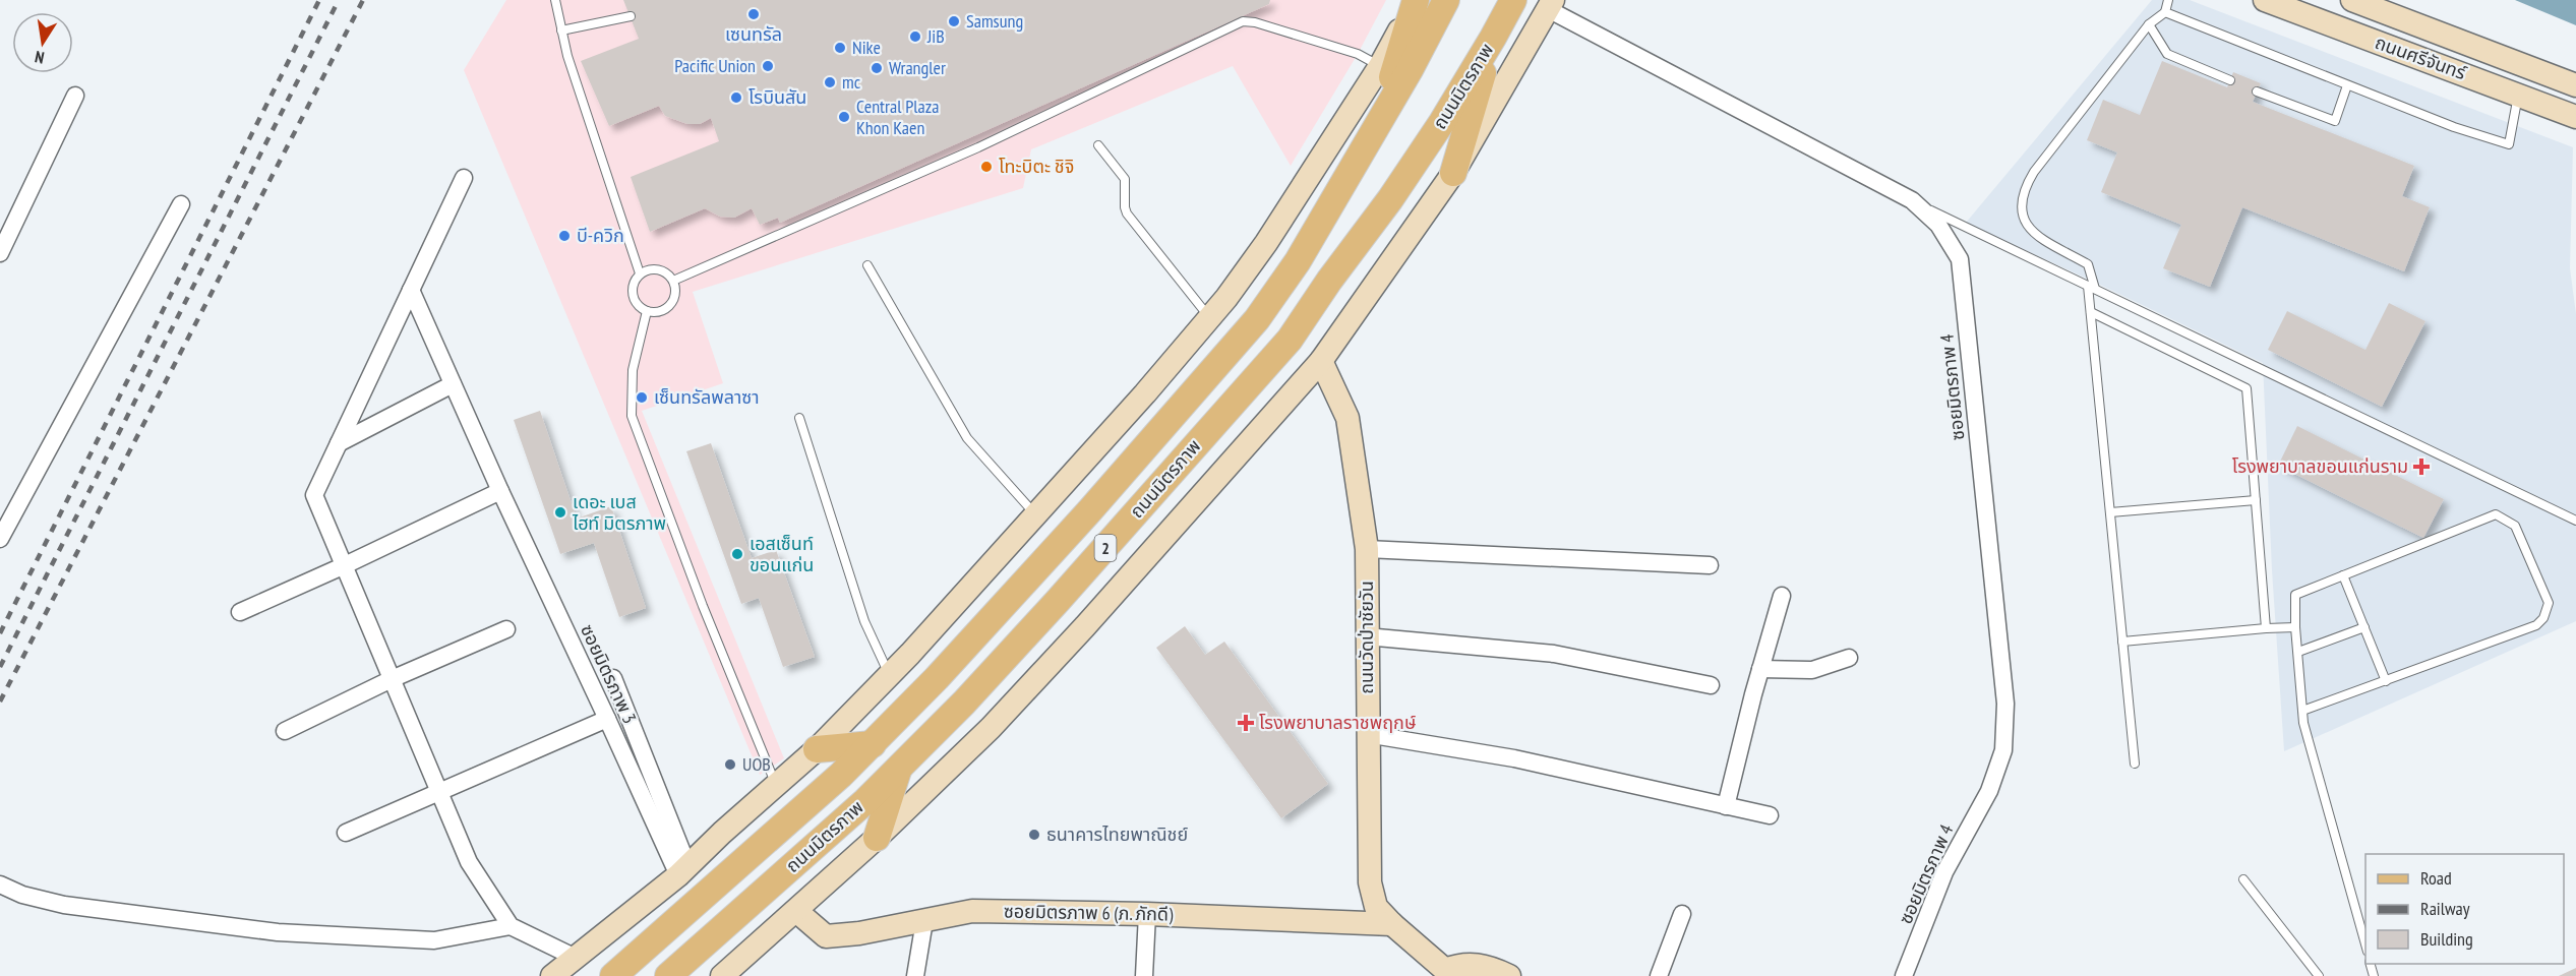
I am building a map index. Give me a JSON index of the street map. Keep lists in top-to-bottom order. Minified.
{"streets":{"main road":["ถนนศรีจันทร์","ถนนมิตรภาพ","2","ถนนวัดป่าชัยวัน","ซอยมิตรภาพ 6 (ภ. ภักดี)"],"street":["ซอยมิตรภาพ 4","ซอยมิตรภาพ 3"]},"crossings":[["ถนนมิตรภาพ","ซอยมิตรภาพ 4"],["ถนนมิตรภาพ","ถนนวัดป่าชัยวัน"],["ถนนมิตรภาพ","ซอยมิตรภาพ 6 (ภ. ภักดี)"],["ถนนวัดป่าชัยวัน","ซอยมิตรภาพ 6 (ภ. ภักดี)"]],"places":{"other":["เซนทรัล","Samsung","JiB","Nike","Pacific Union","Wrangler","mc","โรบินสัน","Central Plaza Khon Kaen","โทะบิตะ ชิจิ","บี-ควิก","เซ็นทรัลพลาซา","เดอะ เบส ไฮท์ มิตรภาพ","เอสเซ็นท์ ขอนแก่น","UOB","ธนาคารไทยพาณิชย์"],"health":["โรงพยาบาลขอนแก่นราม","โรงพยาบาลราชพฤกษ์"]},"legend":["Road","Railway","Building"],"north":"bottom"}
